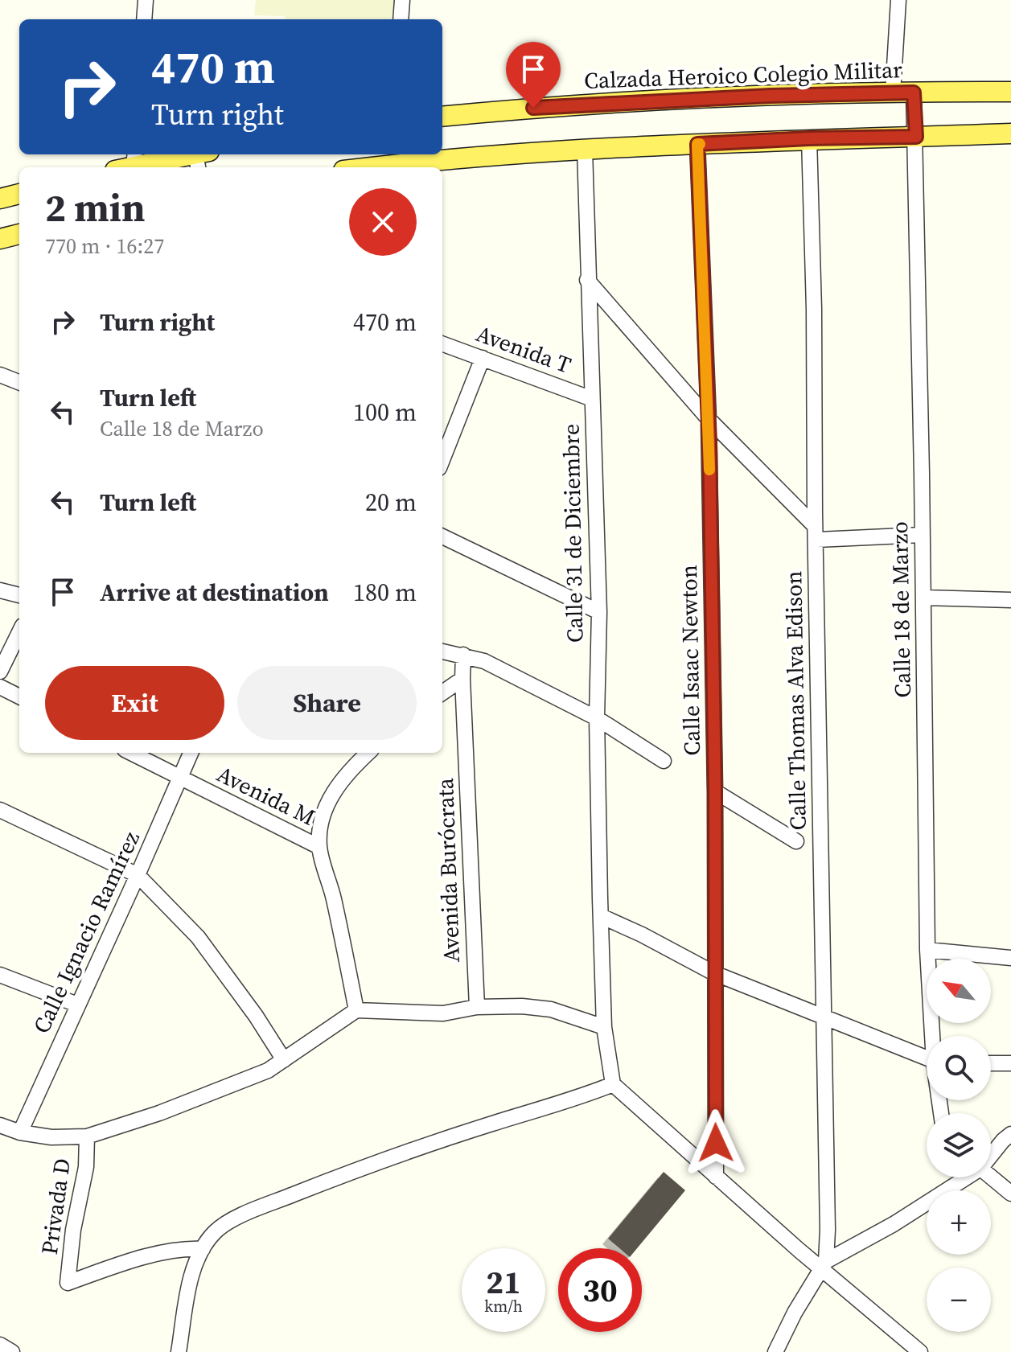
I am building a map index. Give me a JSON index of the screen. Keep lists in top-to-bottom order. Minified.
{"streets":{"main road":["Calzada Heroico Colegio Militar"],"street":["Avenida T","Calle 31 de Diciembre","Calle 18 de Marzo","Calle Isaac Newton","Calle Thomas Alva Edison","Avenida M","Avenida Burócrata","Calle Ignacio Ramírez","Privada D"]},"crossings":[["Calzada Heroico Colegio Militar","Calle 18 de Marzo"],["Avenida T","Calle 31 de Diciembre"],["Avenida M","Calle Ignacio Ramírez"]],"north":"top left","page":{"turn":["470 m","Turn right"],"heading":["2 min","770 m · 16:27"],"list":[{"name":"Turn right","value":"470 m"},{"name":"Turn left","note":"Calle 18 de Marzo","value":"100 m"},{"name":"Turn left","value":"20 m"},{"name":"Arrive at destination","value":"180 m"}],"buttons":["Exit","Share"],"map_buttons":["+","−"],"speed":"21 km/h","limit":"30"}}
